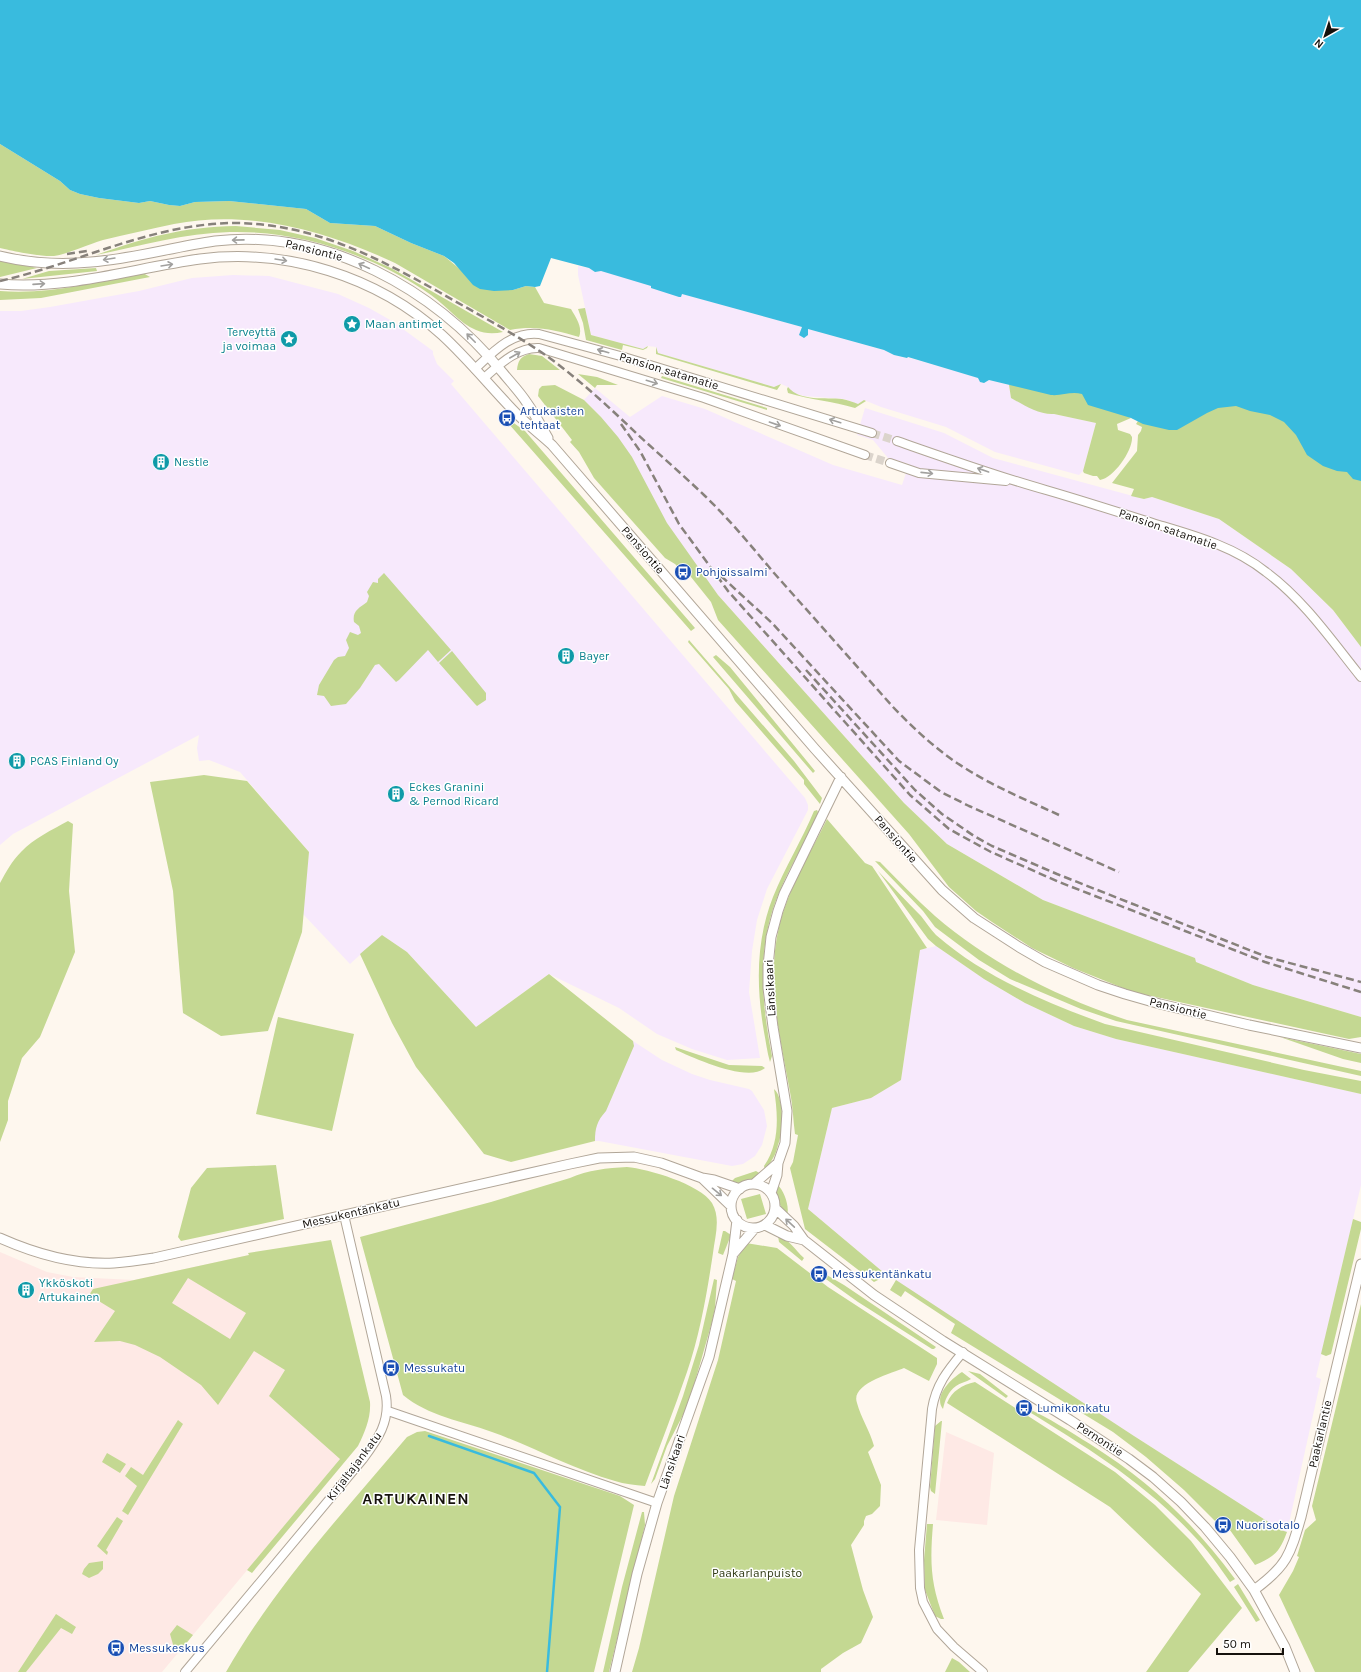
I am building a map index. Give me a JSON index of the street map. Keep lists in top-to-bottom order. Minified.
{"streets":{"street":["Pansiontie","Pansion satamatie","Länsikaari","Messukentänkatu","Paakarlantie","Pernontie","Kirjaltajankatu"]},"crossings":[["Pansiontie","Pansion satamatie"],["Pansiontie","Länsikaari"],["Länsikaari","Messukentänkatu"],["Länsikaari","Pernontie"],["Messukentänkatu","Pernontie"],["Messukentänkatu","Kirjaltajankatu"],["Paakarlantie","Pernontie"]],"districts":["ARTUKAINEN"],"parks":["Paakarlanpuisto"],"places":{"place":["Maan antimet","Terveyttä ja voimaa"],"bus stop":["Artukaisten tehtaat","Pohjoissalmi","Messukentänkatu","Messukatu","Lumikonkatu","Nuorisotalo","Messukeskus"],"building":["Nestle","Bayer","PCAS Finland Oy","Eckes Granini & Pernod Ricard","Ykköskoti Artukainen"]},"scale_bar":"50 m","north":"bottom left"}
